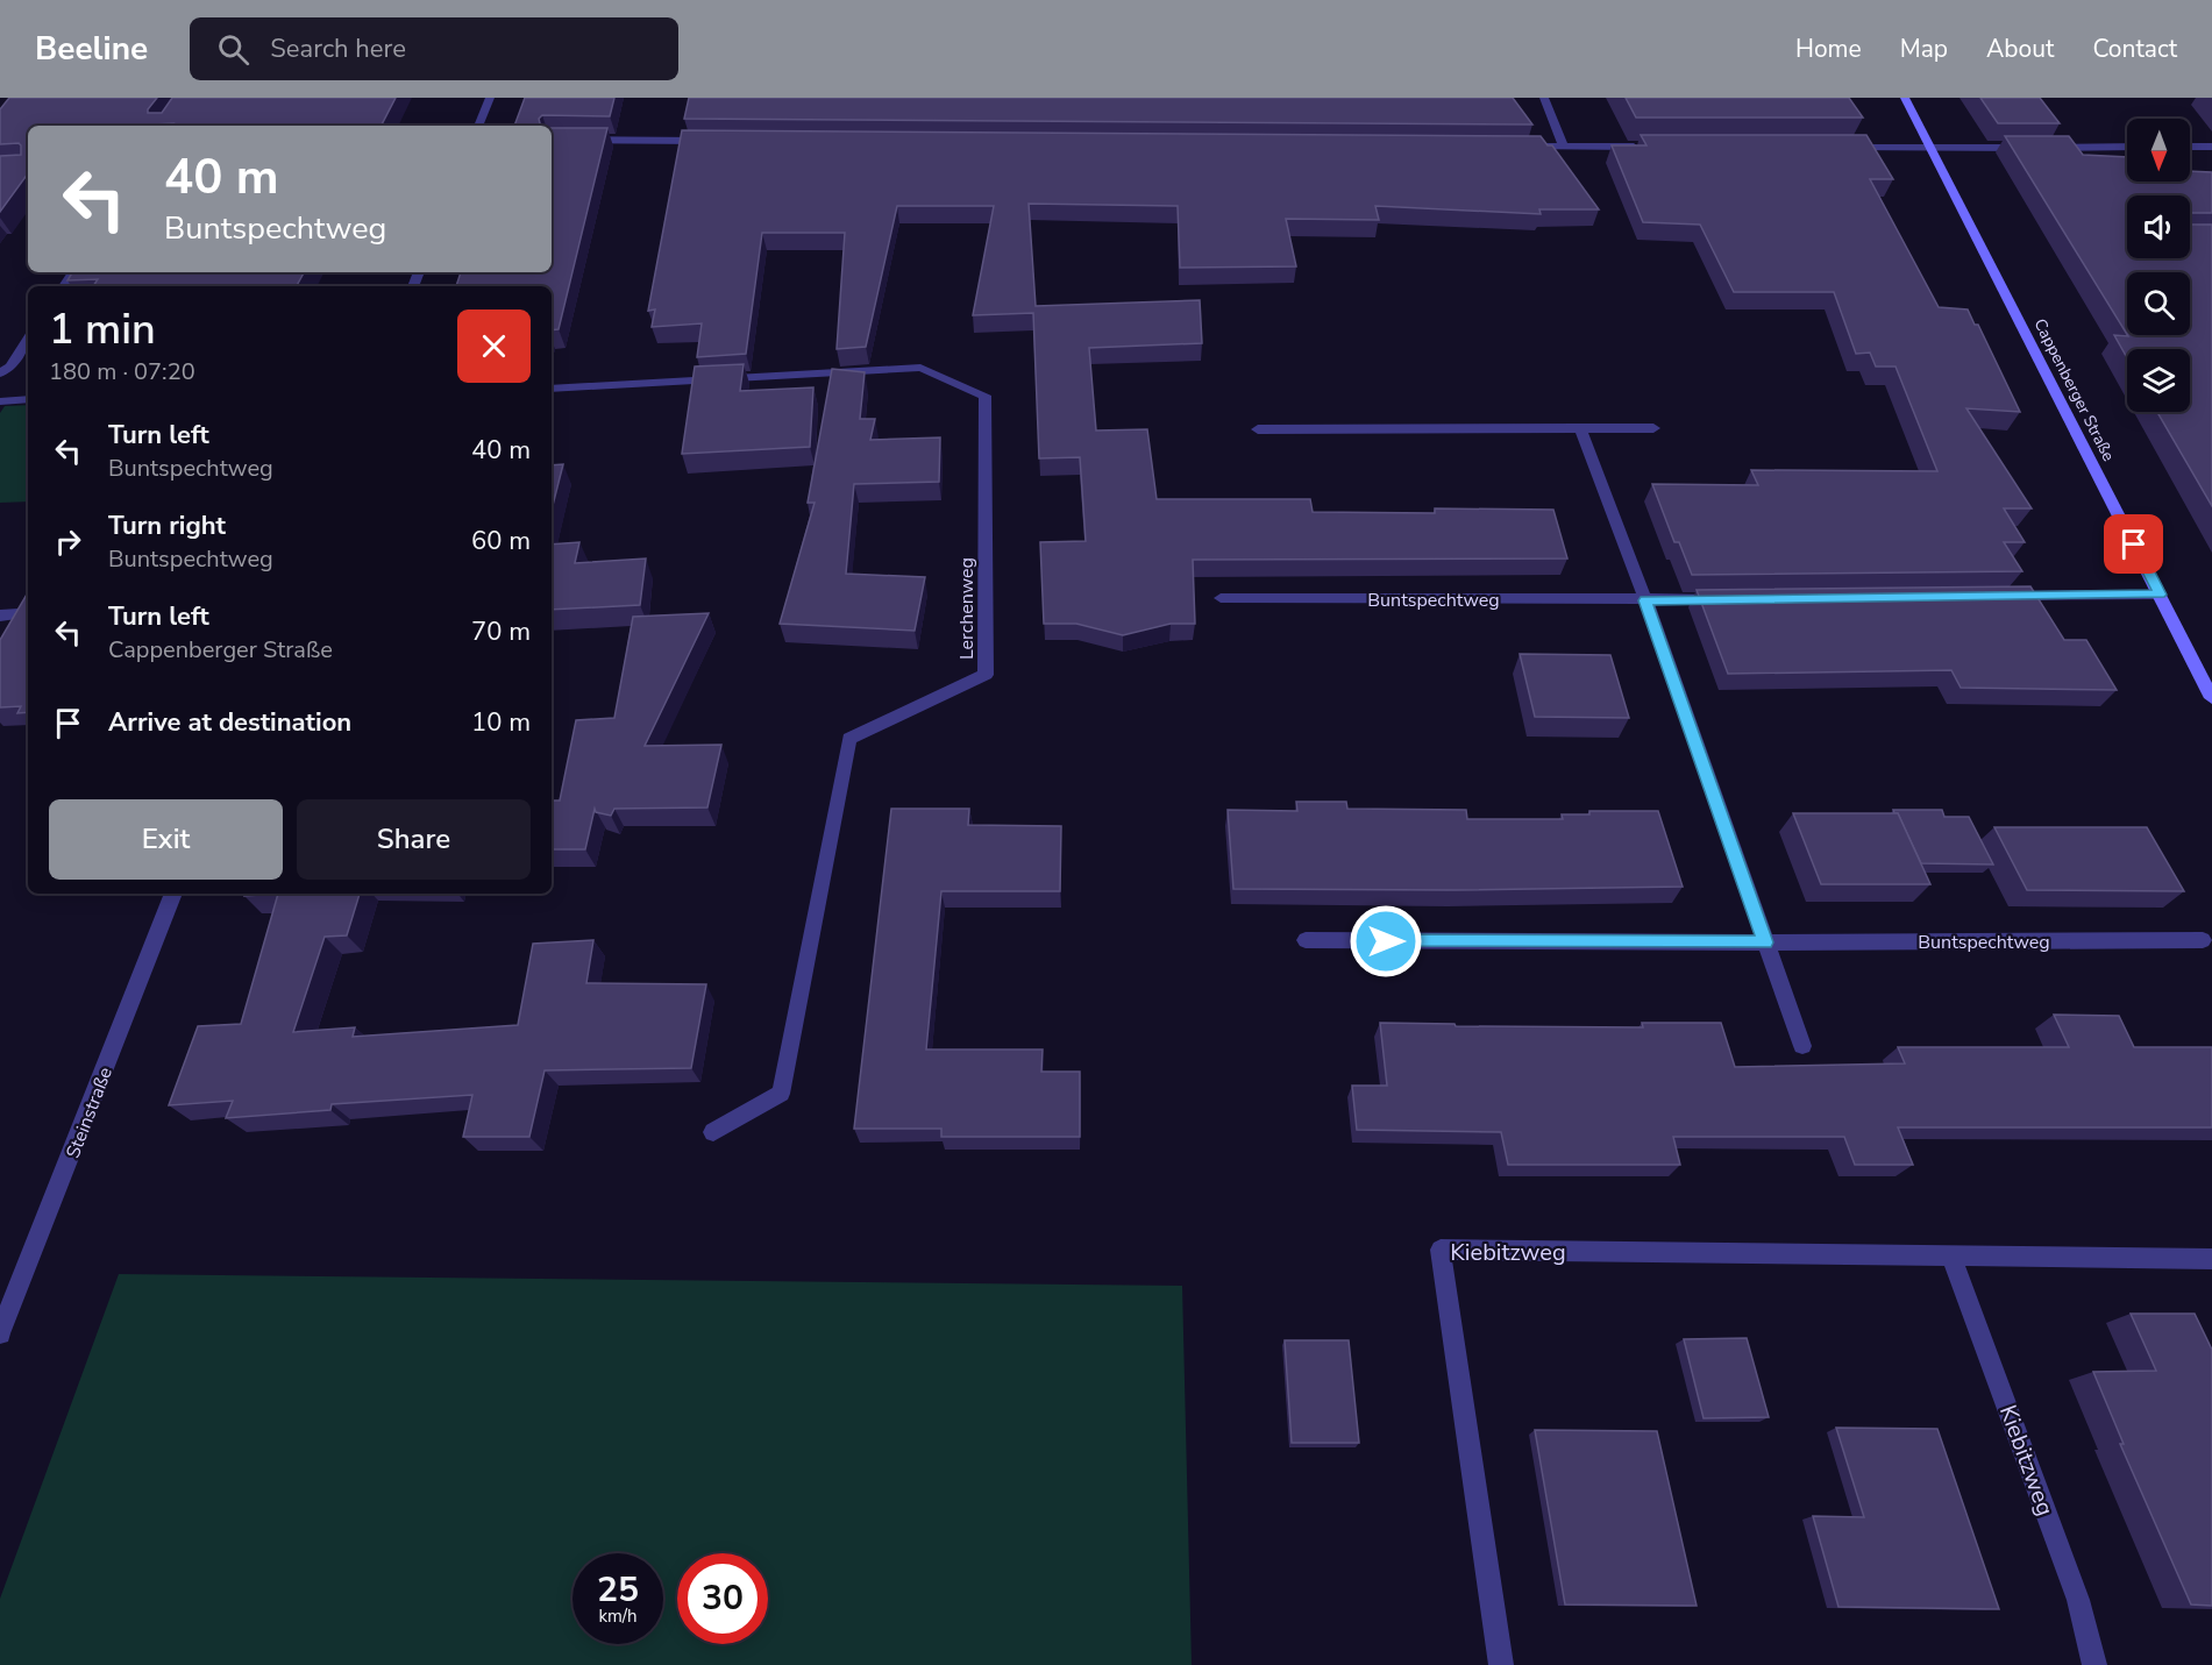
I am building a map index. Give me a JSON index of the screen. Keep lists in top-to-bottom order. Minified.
{"streets":{"main road":["Cappenberger Straße"],"street":["Buntspechtweg","Lerchenweg","Steinstraße","Kiebitzweg"]},"north":"bottom","page":{"header":"Beeline","search":"Search here","nav":["Home","Map","About","Contact"],"turn":["40 m","Buntspechtweg"],"heading":["1 min","180 m · 07:20"],"list":[{"name":"Turn left","note":"Buntspechtweg","value":"40 m"},{"name":"Turn right","note":"Buntspechtweg","value":"60 m"},{"name":"Turn left","note":"Cappenberger Straße","value":"70 m"},{"name":"Arrive at destination","value":"10 m"}],"buttons":["Exit","Share"],"speed":"25 km/h","limit":"30"}}
